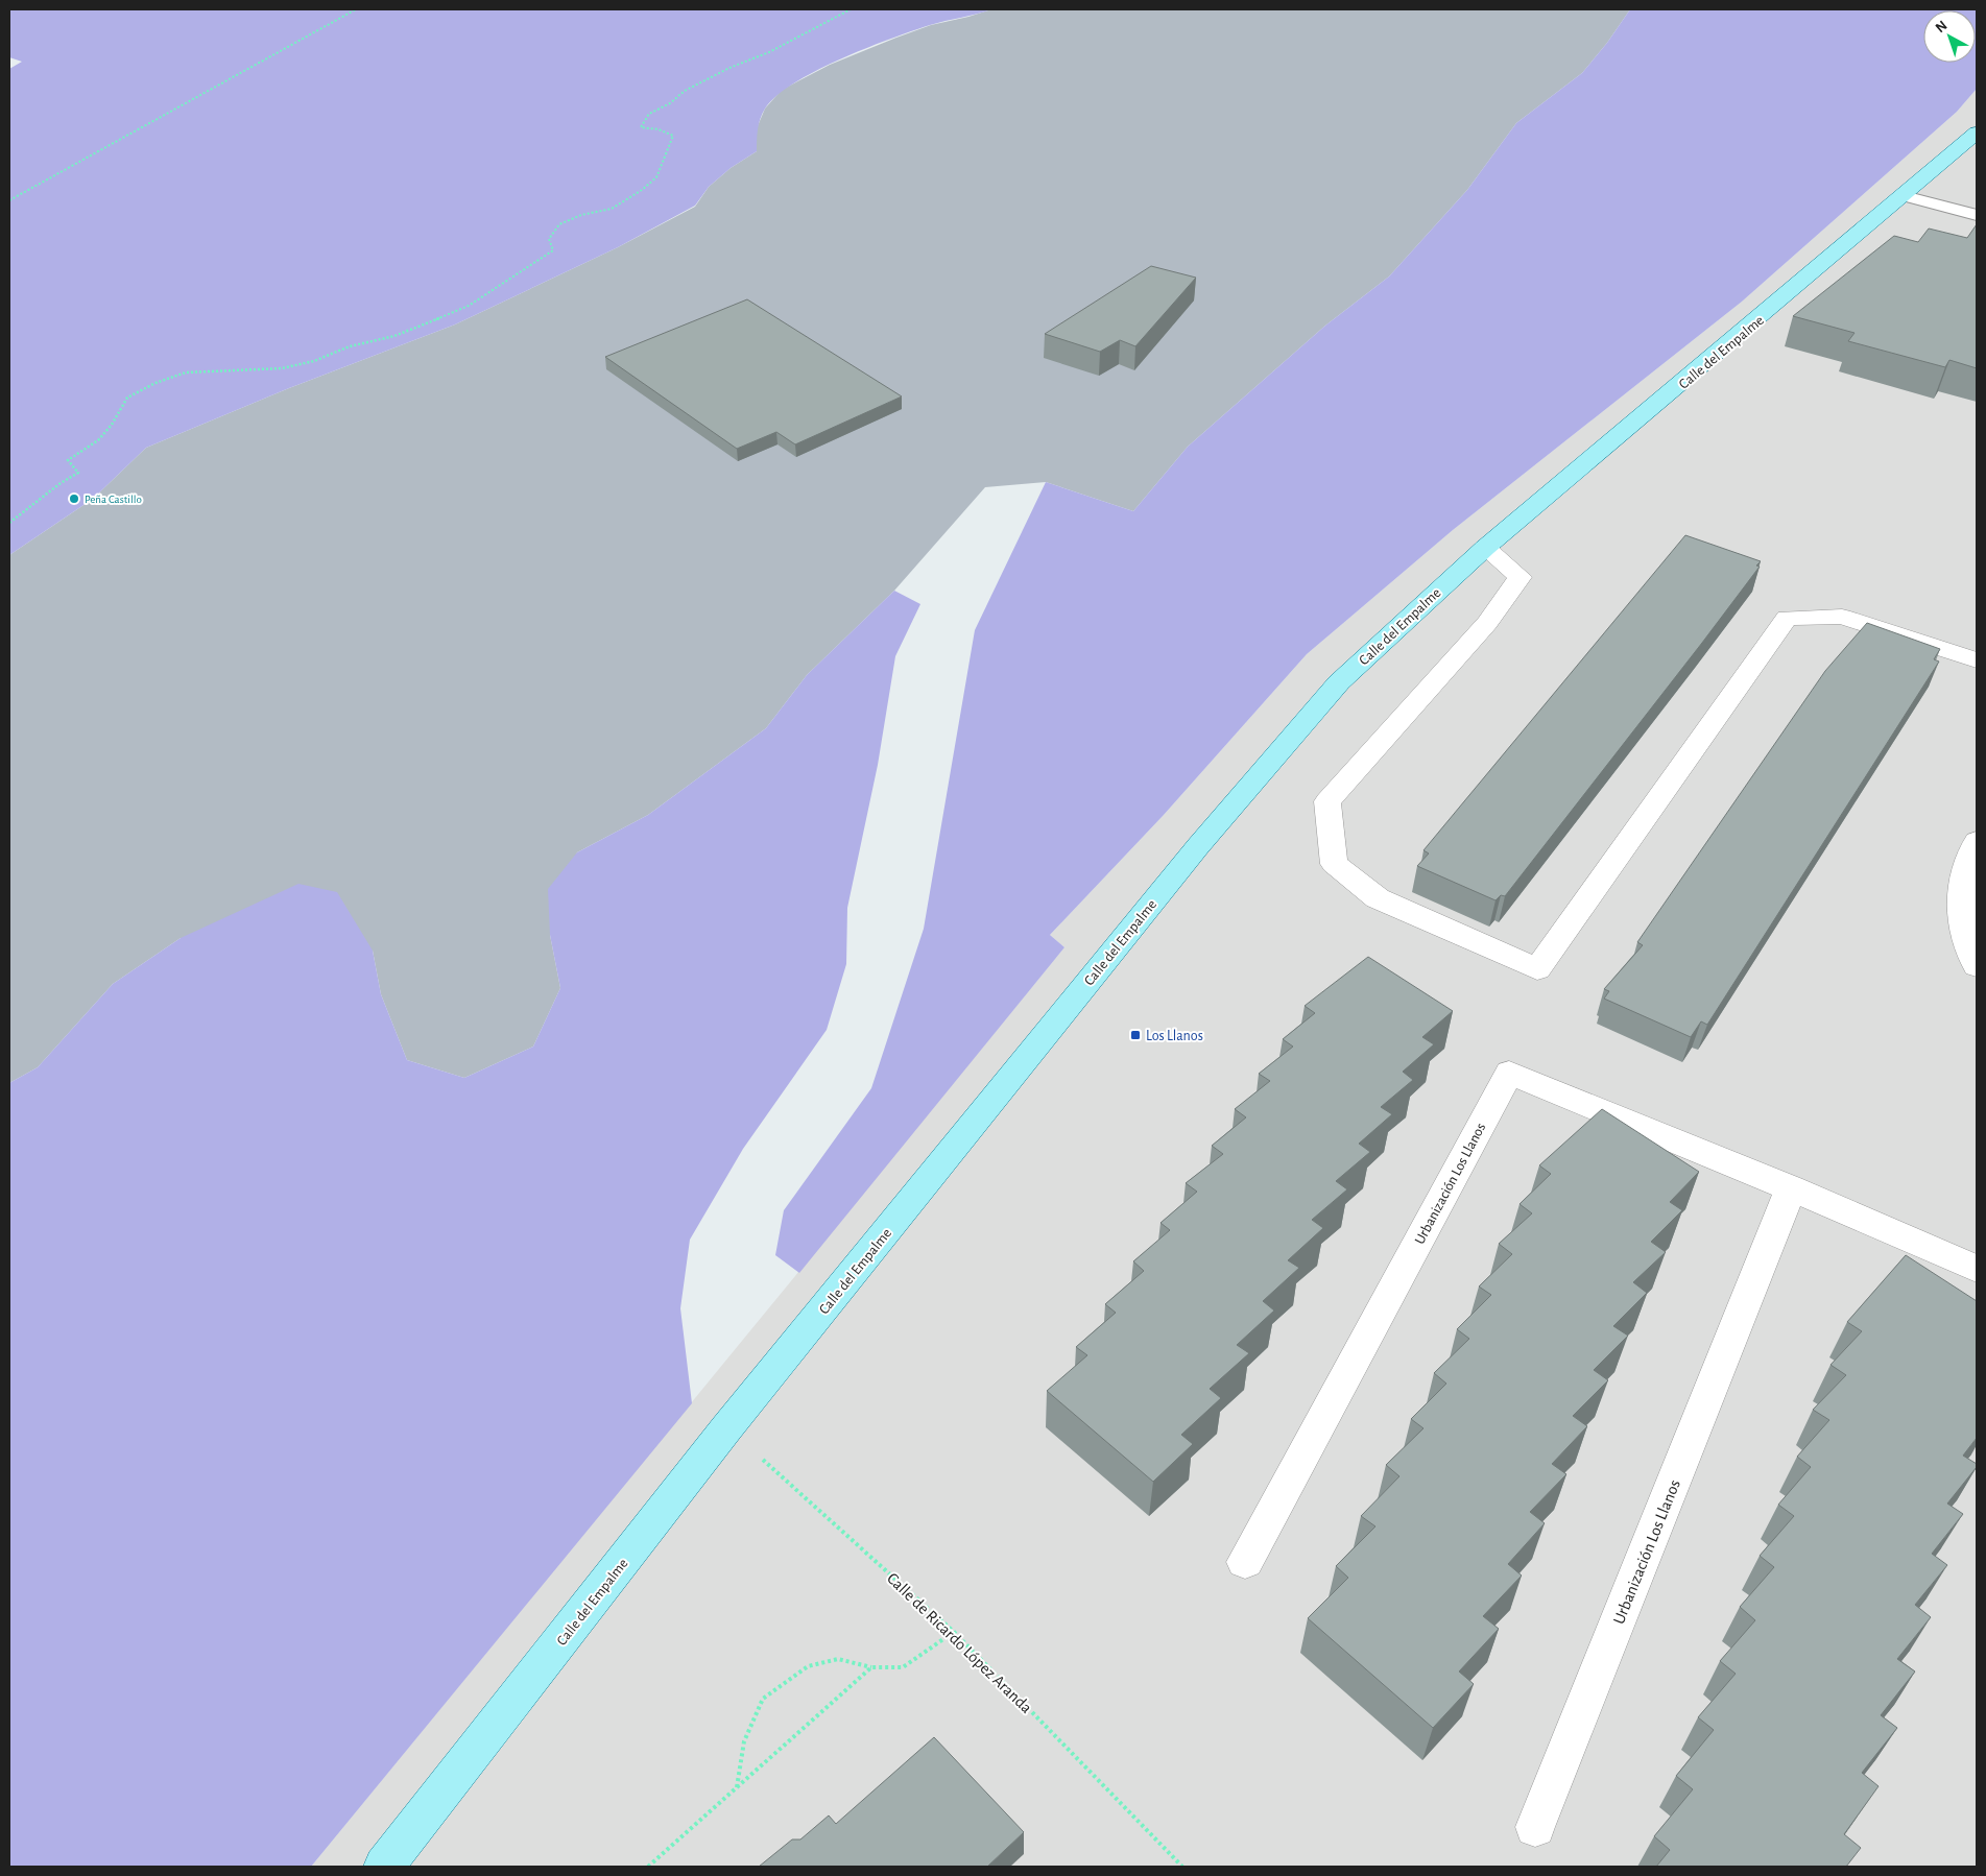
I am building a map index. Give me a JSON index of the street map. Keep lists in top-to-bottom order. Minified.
{"streets":{"main road":["Calle del Empalme"],"street":["Urbanización Los Llanos"],"path":["Calle de Ricardo López Aranda"]},"crossings":[["Calle del Empalme","Calle de Ricardo López Aranda"]],"places":{"other":["Peña Castillo"],"transit":["Los Llanos"]},"north":"top left"}
